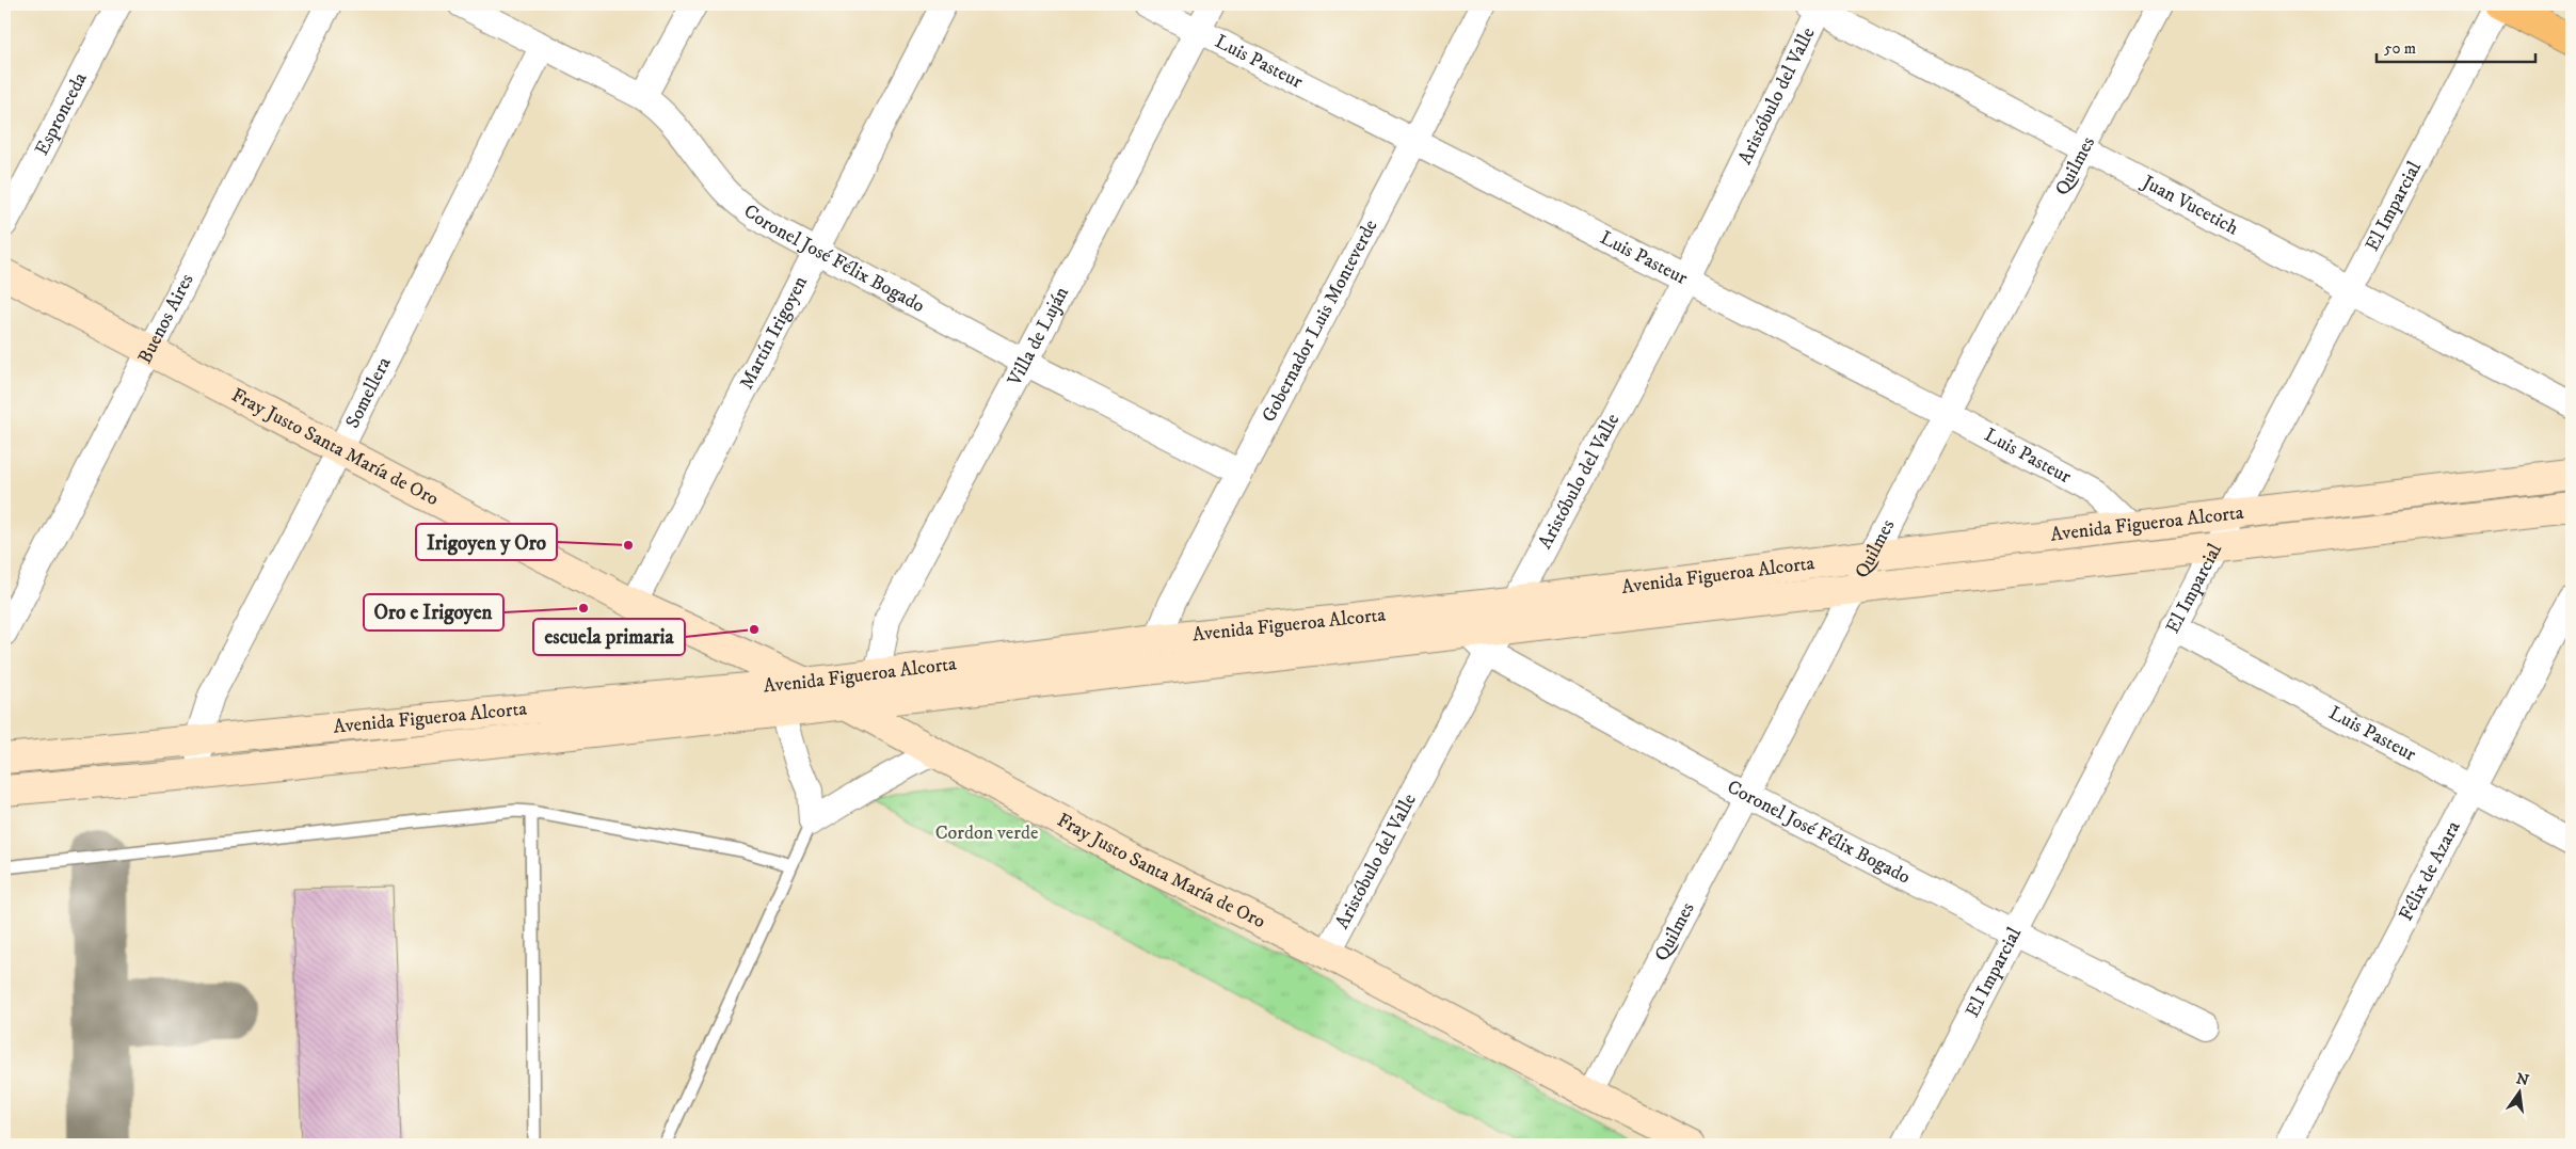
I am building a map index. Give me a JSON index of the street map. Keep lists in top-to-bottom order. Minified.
{"streets":{"main road":["Fray Justo Santa María de Oro","Avenida Figueroa Alcorta"],"street":["Luis Pasteur","Aristóbulo del Valle","Espronceda","Quilmes","Juan Vucetich","El Imparcial","Coronel José Félix Bogado","Buenos Aires","Gobernador Luis Monteverde","Martín Irigoyen","Villa de Luján","Somellera","Félix de Azara"]},"crossings":[["Luis Pasteur","Aristóbulo del Valle"],["Luis Pasteur","Quilmes"],["Luis Pasteur","El Imparcial"],["Luis Pasteur","Gobernador Luis Monteverde"],["Luis Pasteur","Villa de Luján"],["Luis Pasteur","Avenida Figueroa Alcorta"],["Luis Pasteur","Félix de Azara"],["Aristóbulo del Valle","Juan Vucetich"],["Aristóbulo del Valle","Coronel José Félix Bogado"],["Aristóbulo del Valle","Fray Justo Santa María de Oro"],["Aristóbulo del Valle","Avenida Figueroa Alcorta"],["Quilmes","Juan Vucetich"],["Quilmes","Coronel José Félix Bogado"],["Quilmes","Fray Justo Santa María de Oro"],["Quilmes","Avenida Figueroa Alcorta"],["Juan Vucetich","El Imparcial"],["El Imparcial","Coronel José Félix Bogado"],["El Imparcial","Avenida Figueroa Alcorta"],["Coronel José Félix Bogado","Gobernador Luis Monteverde"],["Coronel José Félix Bogado","Martín Irigoyen"],["Coronel José Félix Bogado","Villa de Luján"],["Coronel José Félix Bogado","Somellera"],["Coronel José Félix Bogado","Avenida Figueroa Alcorta"],["Buenos Aires","Fray Justo Santa María de Oro"],["Gobernador Luis Monteverde","Avenida Figueroa Alcorta"],["Martín Irigoyen","Fray Justo Santa María de Oro"],["Villa de Luján","Avenida Figueroa Alcorta"],["Somellera","Fray Justo Santa María de Oro"],["Somellera","Avenida Figueroa Alcorta"],["Fray Justo Santa María de Oro","Avenida Figueroa Alcorta"]],"parks":["Cordon verde"],"places":["Irigoyen y Oro","Oro e Irigoyen","escuela primaria"],"scale_bar":"50 m","north":"top"}
